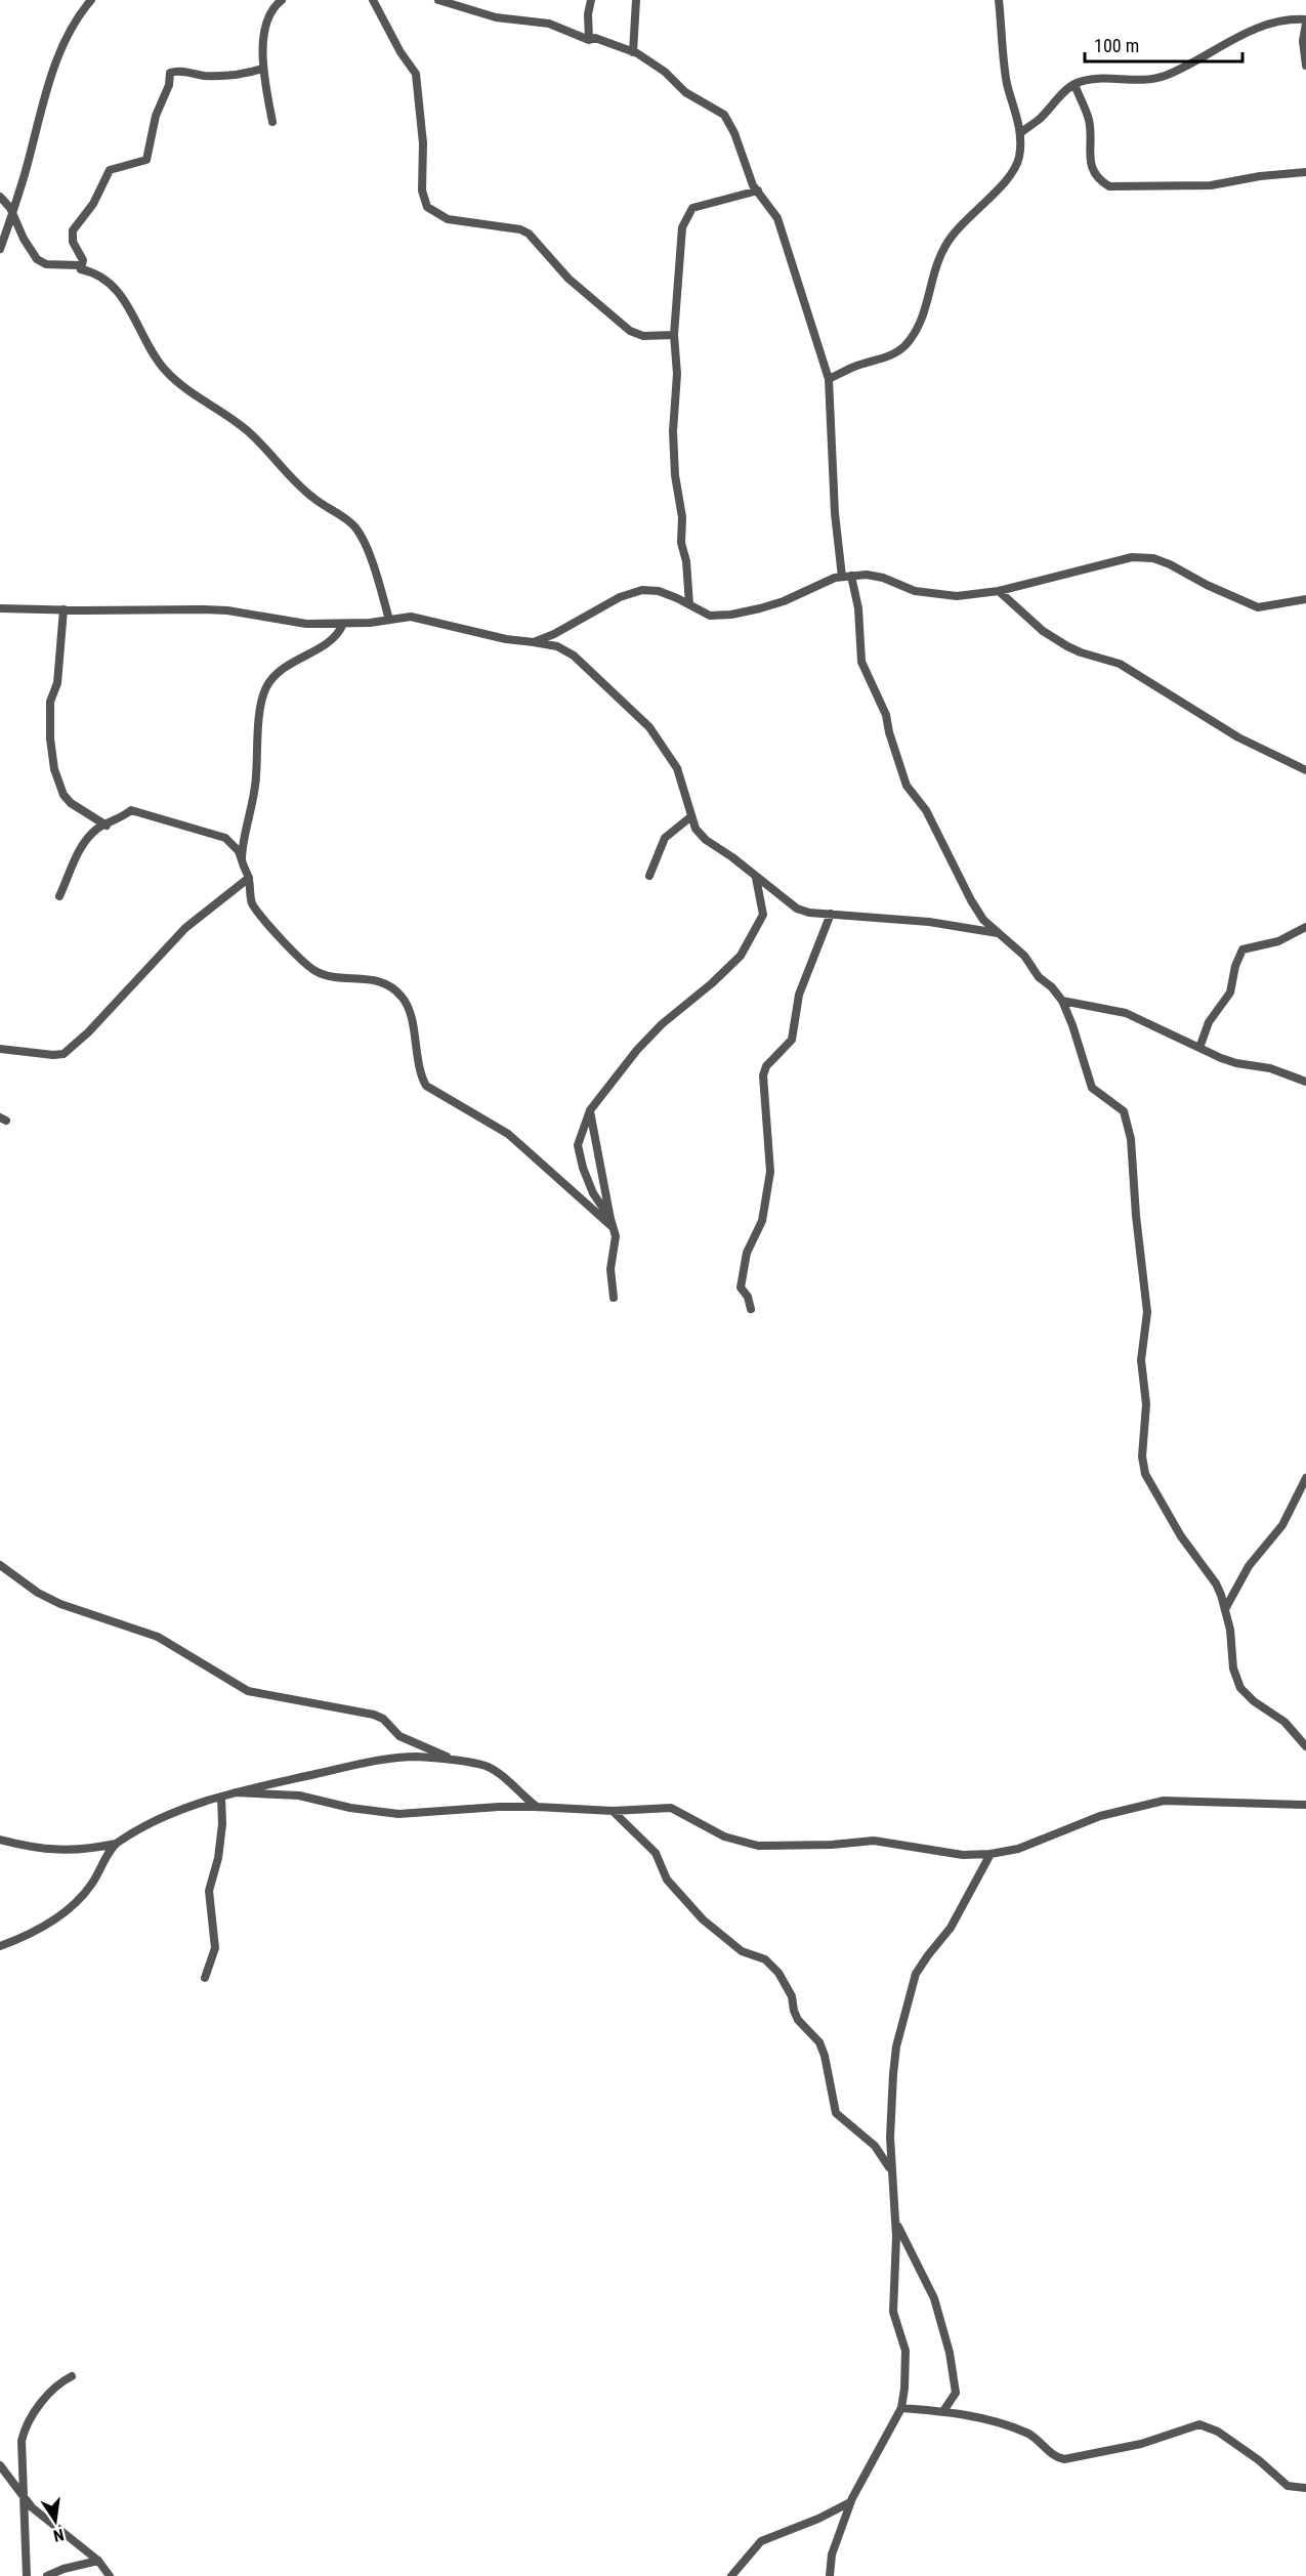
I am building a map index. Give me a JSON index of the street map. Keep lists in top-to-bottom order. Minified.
{"scale_bar":"100 m","north":"bottom"}
